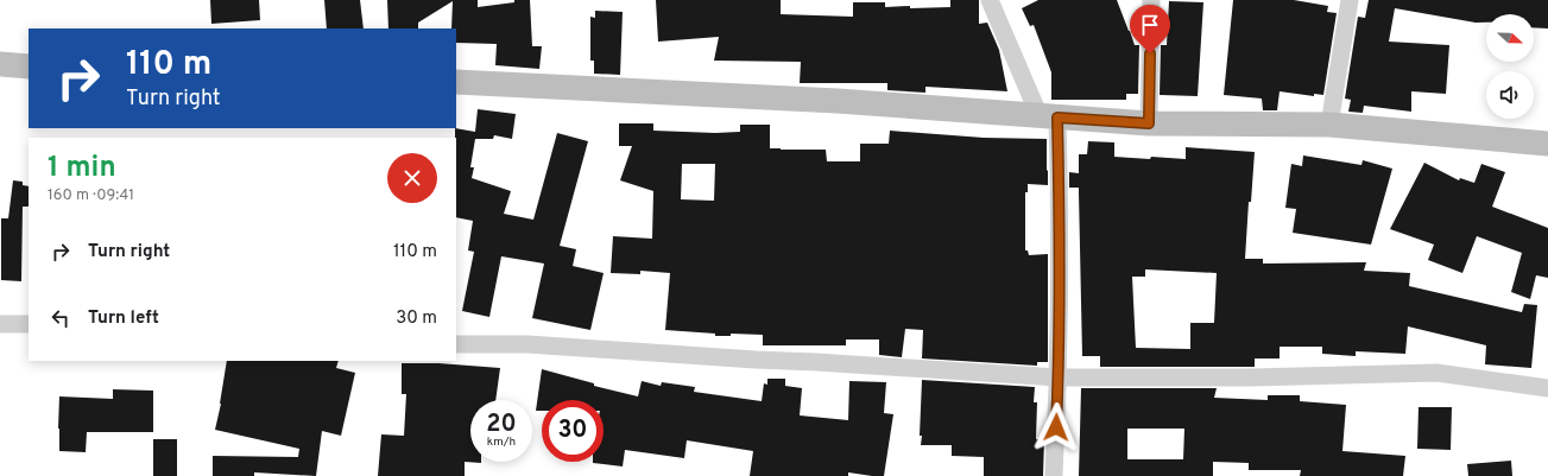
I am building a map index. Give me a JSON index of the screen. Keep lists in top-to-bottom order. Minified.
{"north":"right","page":{"turn":["110 m","Turn right"],"heading":["1 min","160 m · 09:41"],"list":[{"name":"Turn right","value":"110 m"},{"name":"Turn left","value":"30 m"}],"speed":"20 km/h","limit":"30"}}
